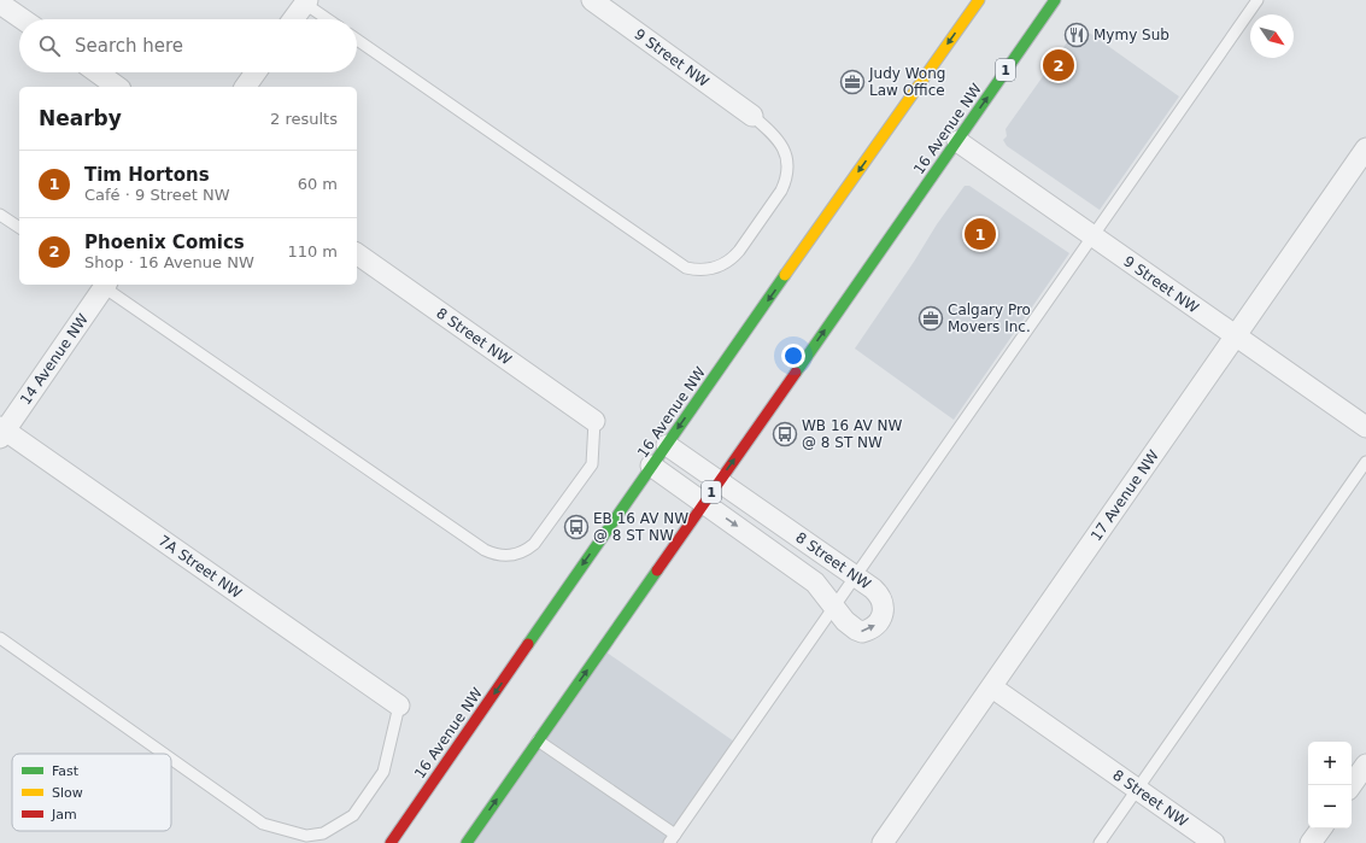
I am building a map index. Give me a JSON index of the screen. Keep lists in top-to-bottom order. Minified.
{"streets":{"highway":["1","16 Avenue NW"],"street":["9 Street NW","8 Street NW","14 Avenue NW","17 Avenue NW","7A Street NW"]},"crossings":[["9 Street NW","16 Avenue NW"],["9 Street NW","17 Avenue NW"],["16 Avenue NW","8 Street NW"],["8 Street NW","17 Avenue NW"],["14 Avenue NW","7A Street NW"]],"places":{"restaurant":["Mymy Sub"],"office":["Judy Wong Law Office","Calgary Pro Movers Inc."],"bus stop":["WB 16 AV NW @ 8 ST NW","EB 16 AV NW @ 8 ST NW"]},"legend":["Fast","Slow","Jam"],"north":"bottom right","page":{"search":"Search here","pins":["2","1"],"heading":["Nearby","2 results"],"list":[{"mark":"1","name":"Tim Hortons","note":"Café · 9 Street NW","value":"60 m"},{"mark":"2","name":"Phoenix Comics","note":"Shop · 16 Avenue NW","value":"110 m"}],"map_buttons":["+","−"]}}
